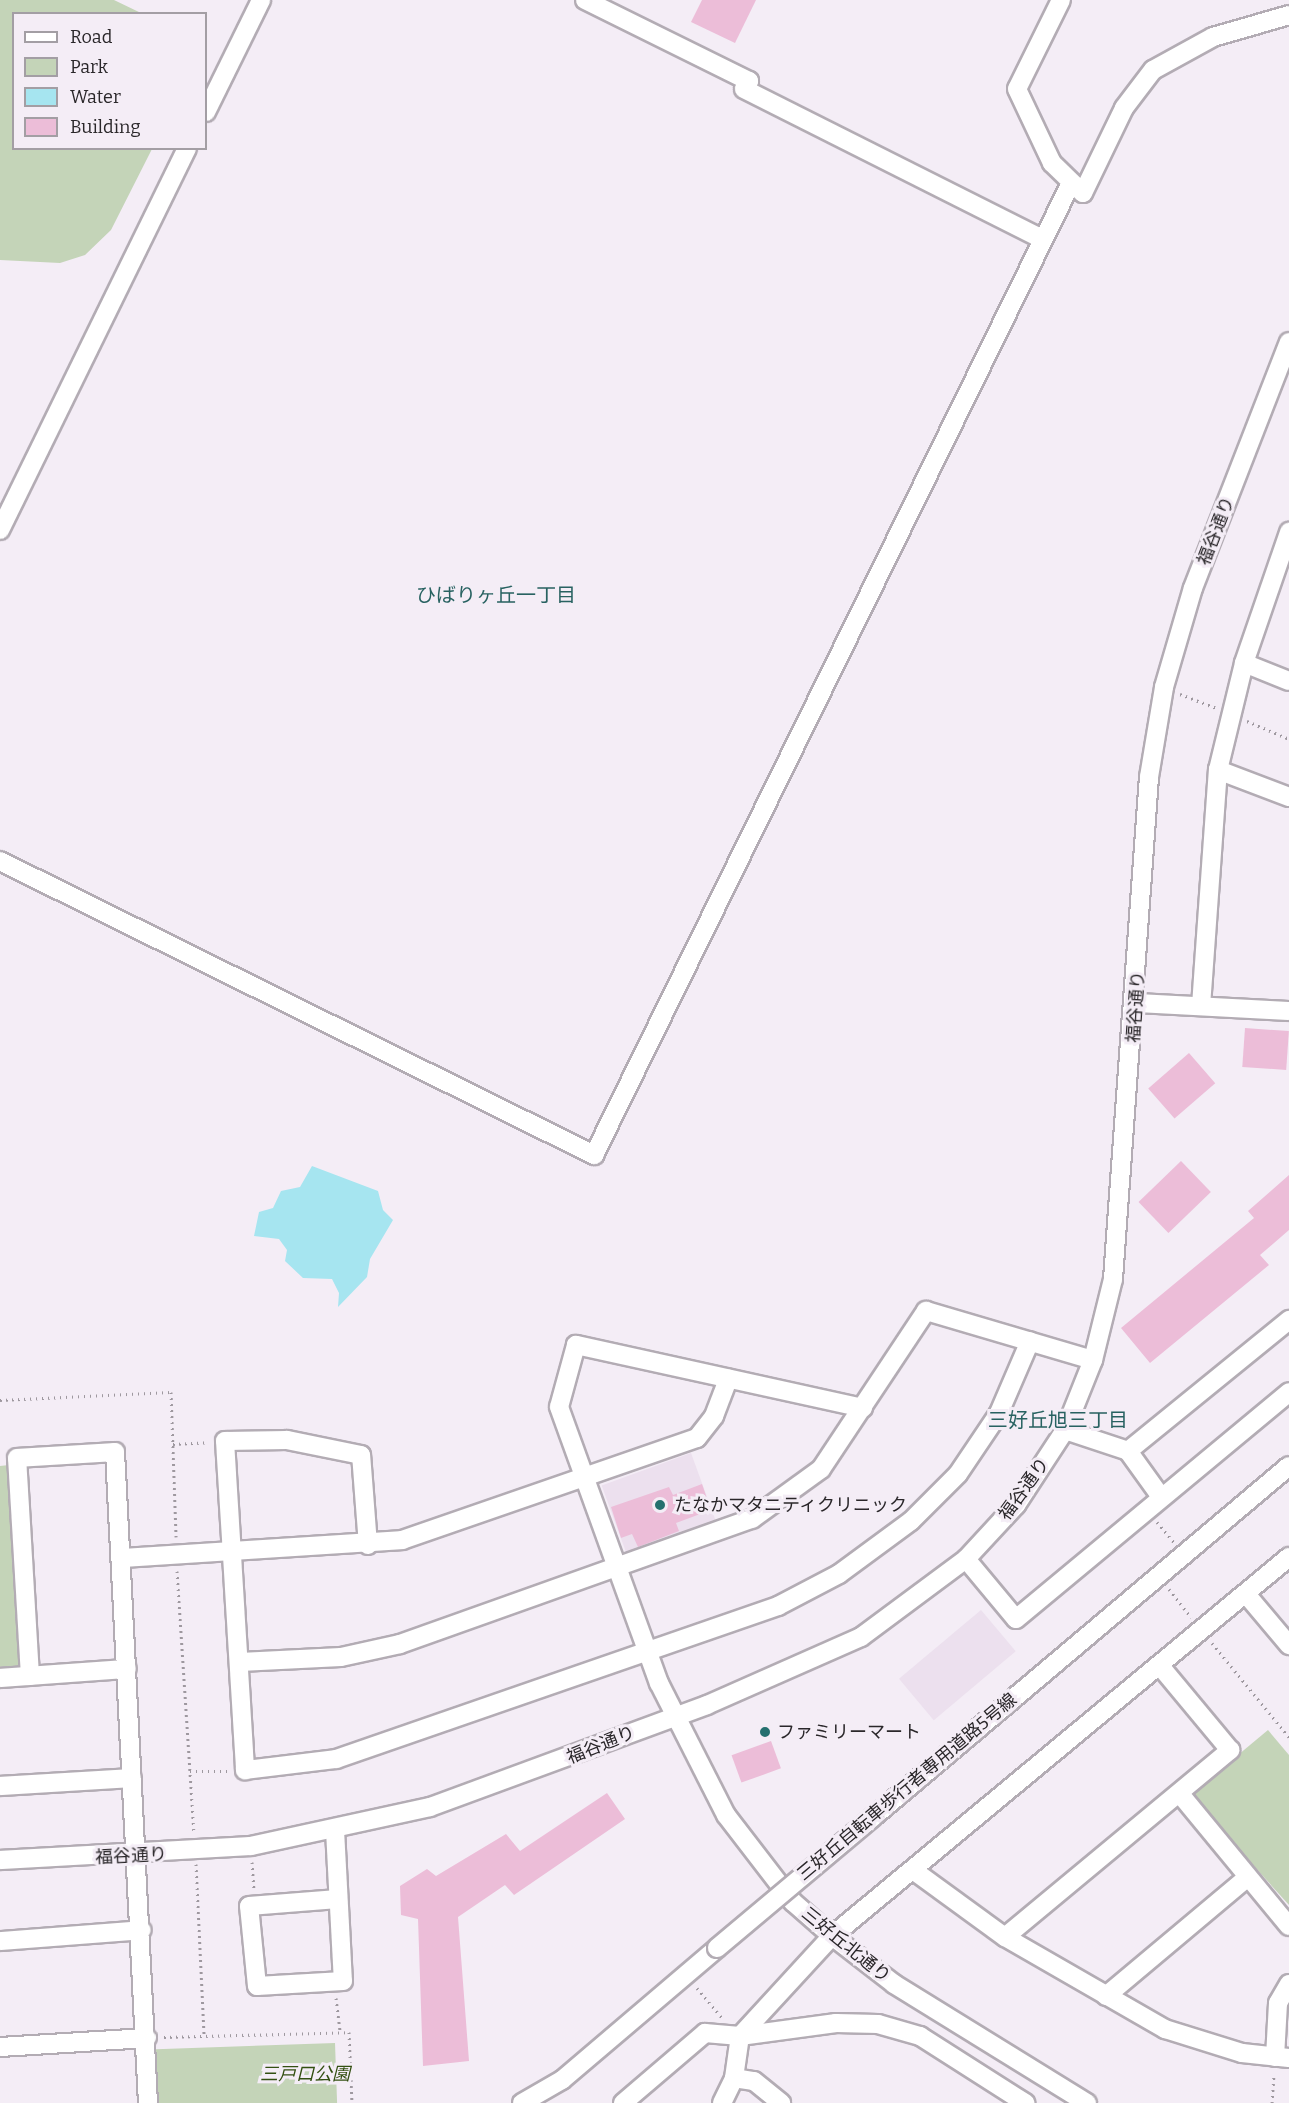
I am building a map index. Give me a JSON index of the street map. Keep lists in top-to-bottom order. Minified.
{"streets":{"street":["福谷通り","三好丘自転車歩行者専用道路5号線","三好丘北通り"]},"crossings":[["福谷通り","三好丘北通り"]],"districts":["ひばりヶ丘一丁目","三好丘旭三丁目"],"parks":["三戸口公園"],"places":["たなかマタニティクリニック","ファミリーマート"],"legend":["Road","Park","Water","Building"]}
